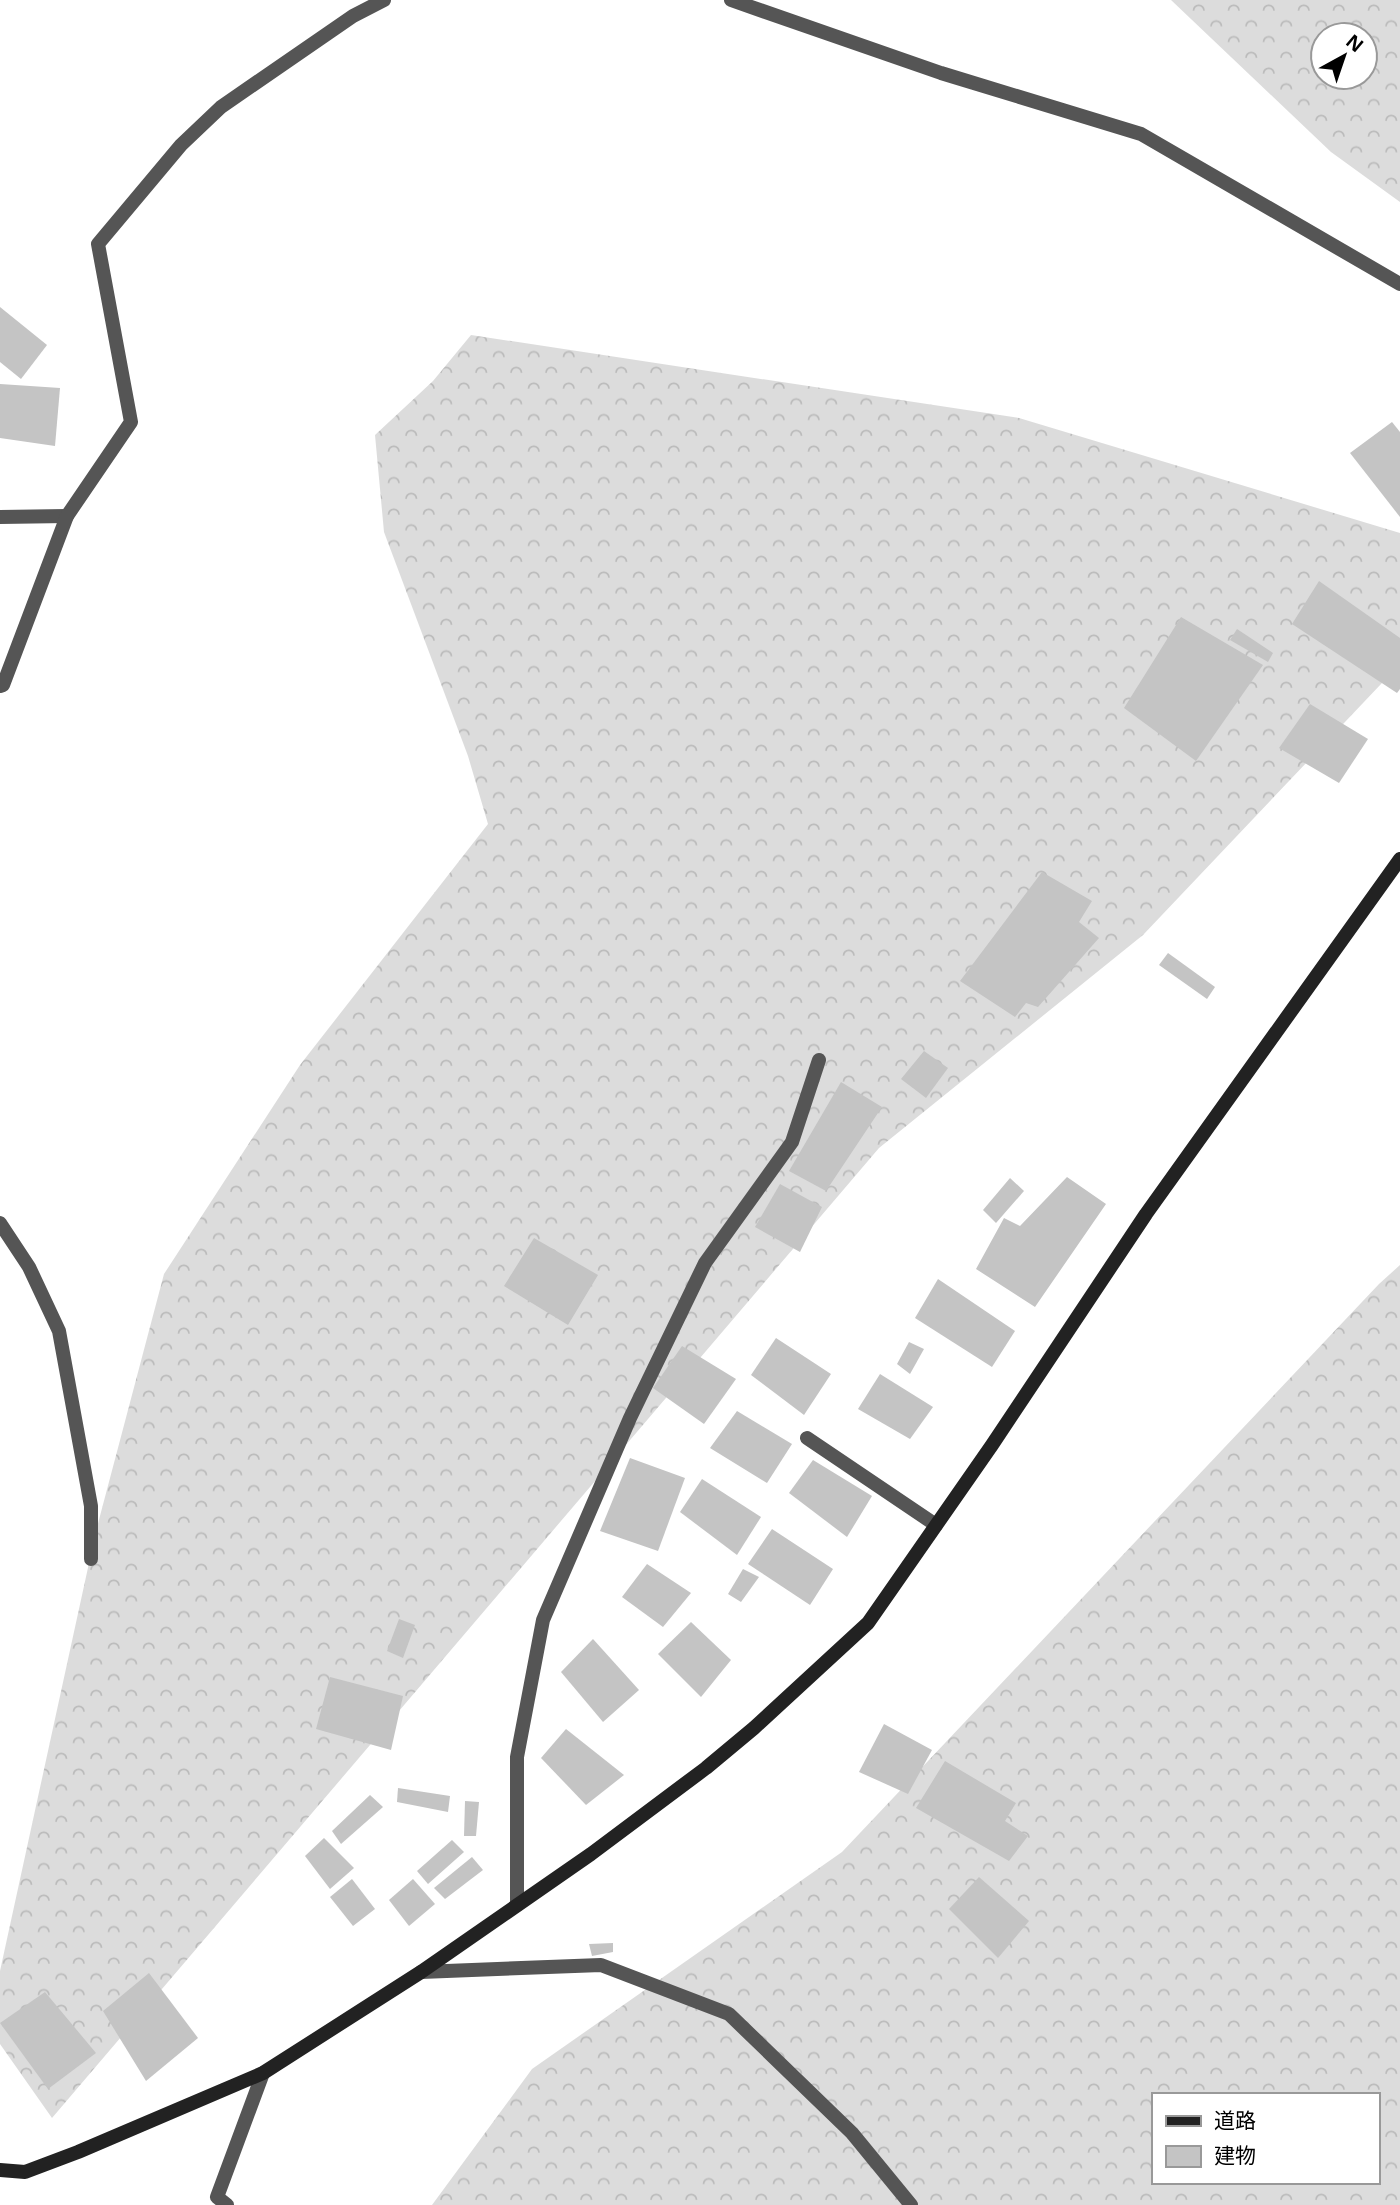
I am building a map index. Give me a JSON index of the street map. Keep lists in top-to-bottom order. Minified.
{"legend":["道路","建物"],"north":"top right"}
